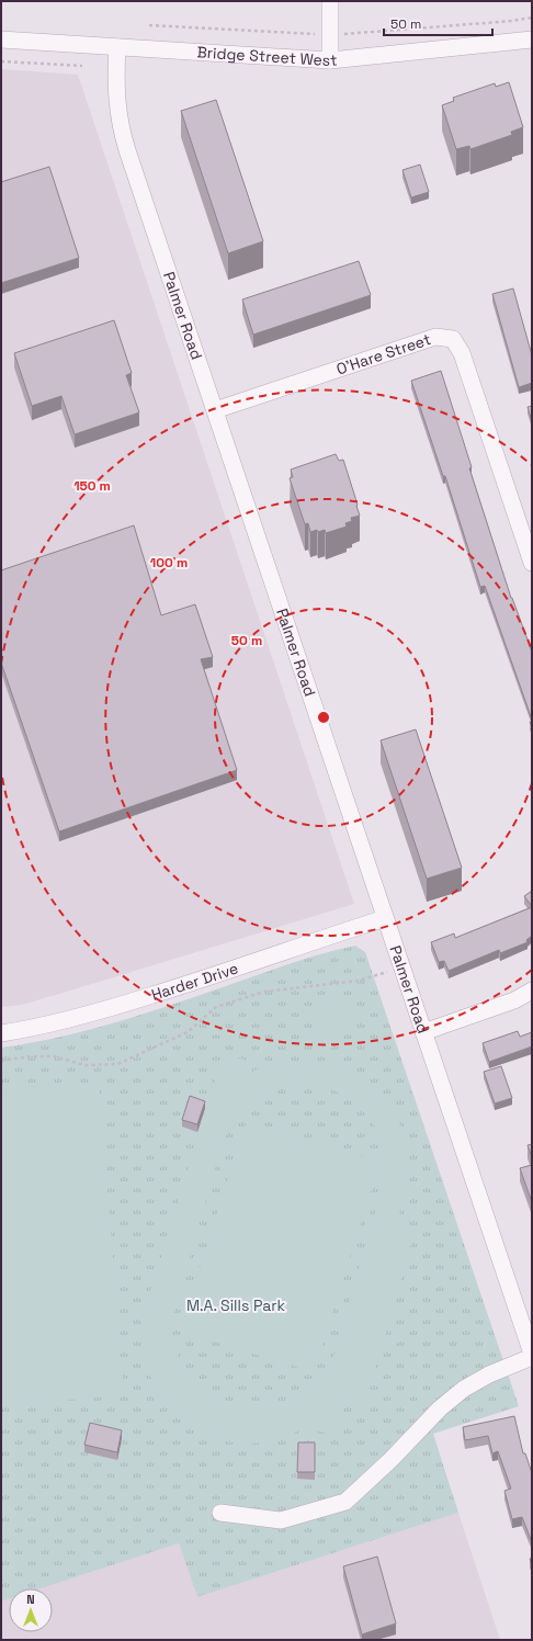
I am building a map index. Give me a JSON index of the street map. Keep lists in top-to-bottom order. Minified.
{"streets":{"street":["Bridge Street West","Palmer Road","O'Hare Street","Harder Drive"]},"crossings":[["Bridge Street West","Palmer Road"],["Palmer Road","O'Hare Street"],["Palmer Road","Harder Drive"]],"parks":["M.A. Sills Park"],"scale_bar":"50 m","north":"top","rings":["150 m","100 m","50 m"]}
